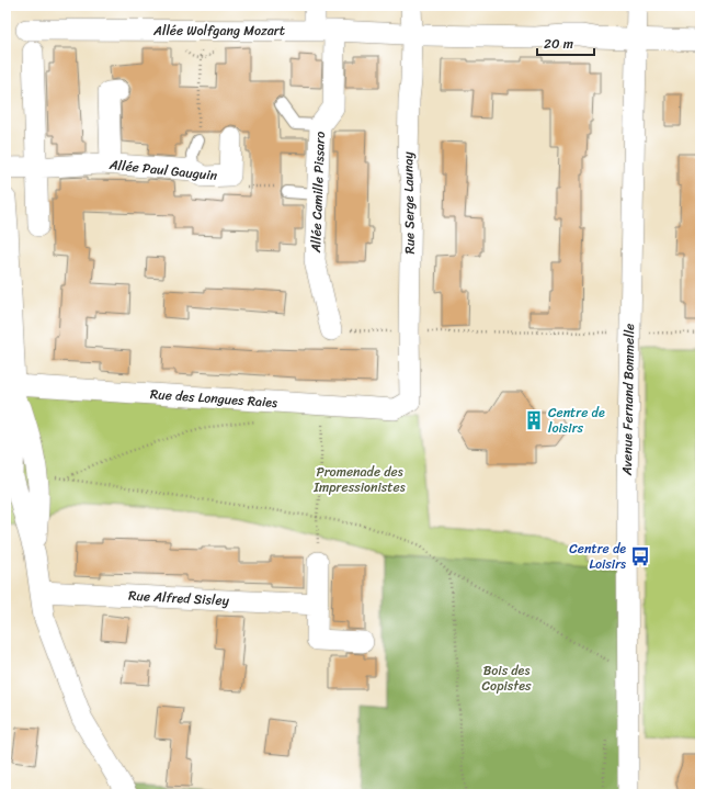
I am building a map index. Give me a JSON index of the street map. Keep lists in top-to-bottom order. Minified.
{"streets":{"street":["Allée Wolfgang Mozart","Allée Paul Gauguin","Allée Camille Pissaro","Rue Serge Launay","Rue des Longues Raies","Avenue Fernand Bommelle","Rue Alfred Sisley"]},"crossings":[["Allée Wolfgang Mozart","Allée Camille Pissaro"],["Allée Wolfgang Mozart","Rue Serge Launay"],["Allée Wolfgang Mozart","Avenue Fernand Bommelle"],["Rue Serge Launay","Rue des Longues Raies"]],"parks":["Promenade des Impressionistes","Bois des Copistes"],"places":{"building":["Centre de loisirs"],"bus stop":["Centre de Loisirs"]},"scale_bar":"20 m"}
